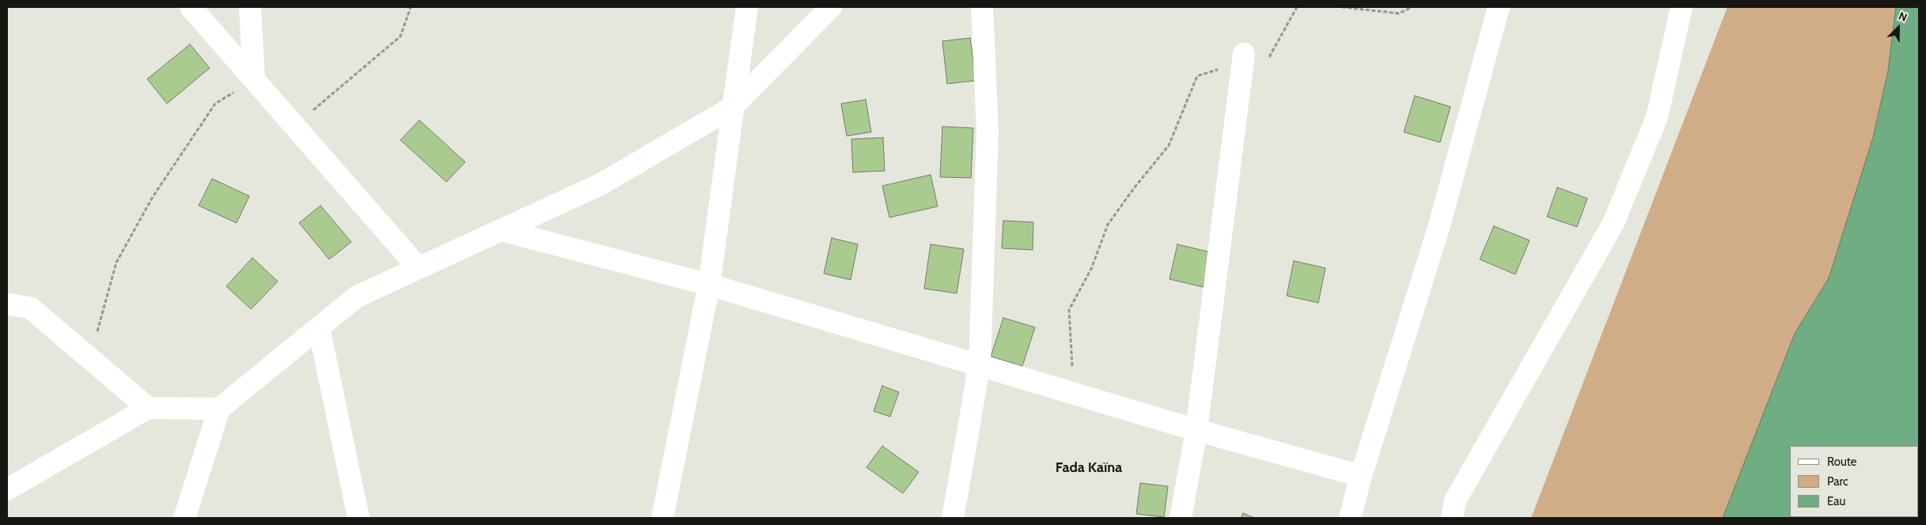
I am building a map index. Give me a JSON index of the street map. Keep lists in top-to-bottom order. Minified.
{"districts":["Fada Kaïna"],"legend":["Route","Parc","Eau"],"north":"top right"}
